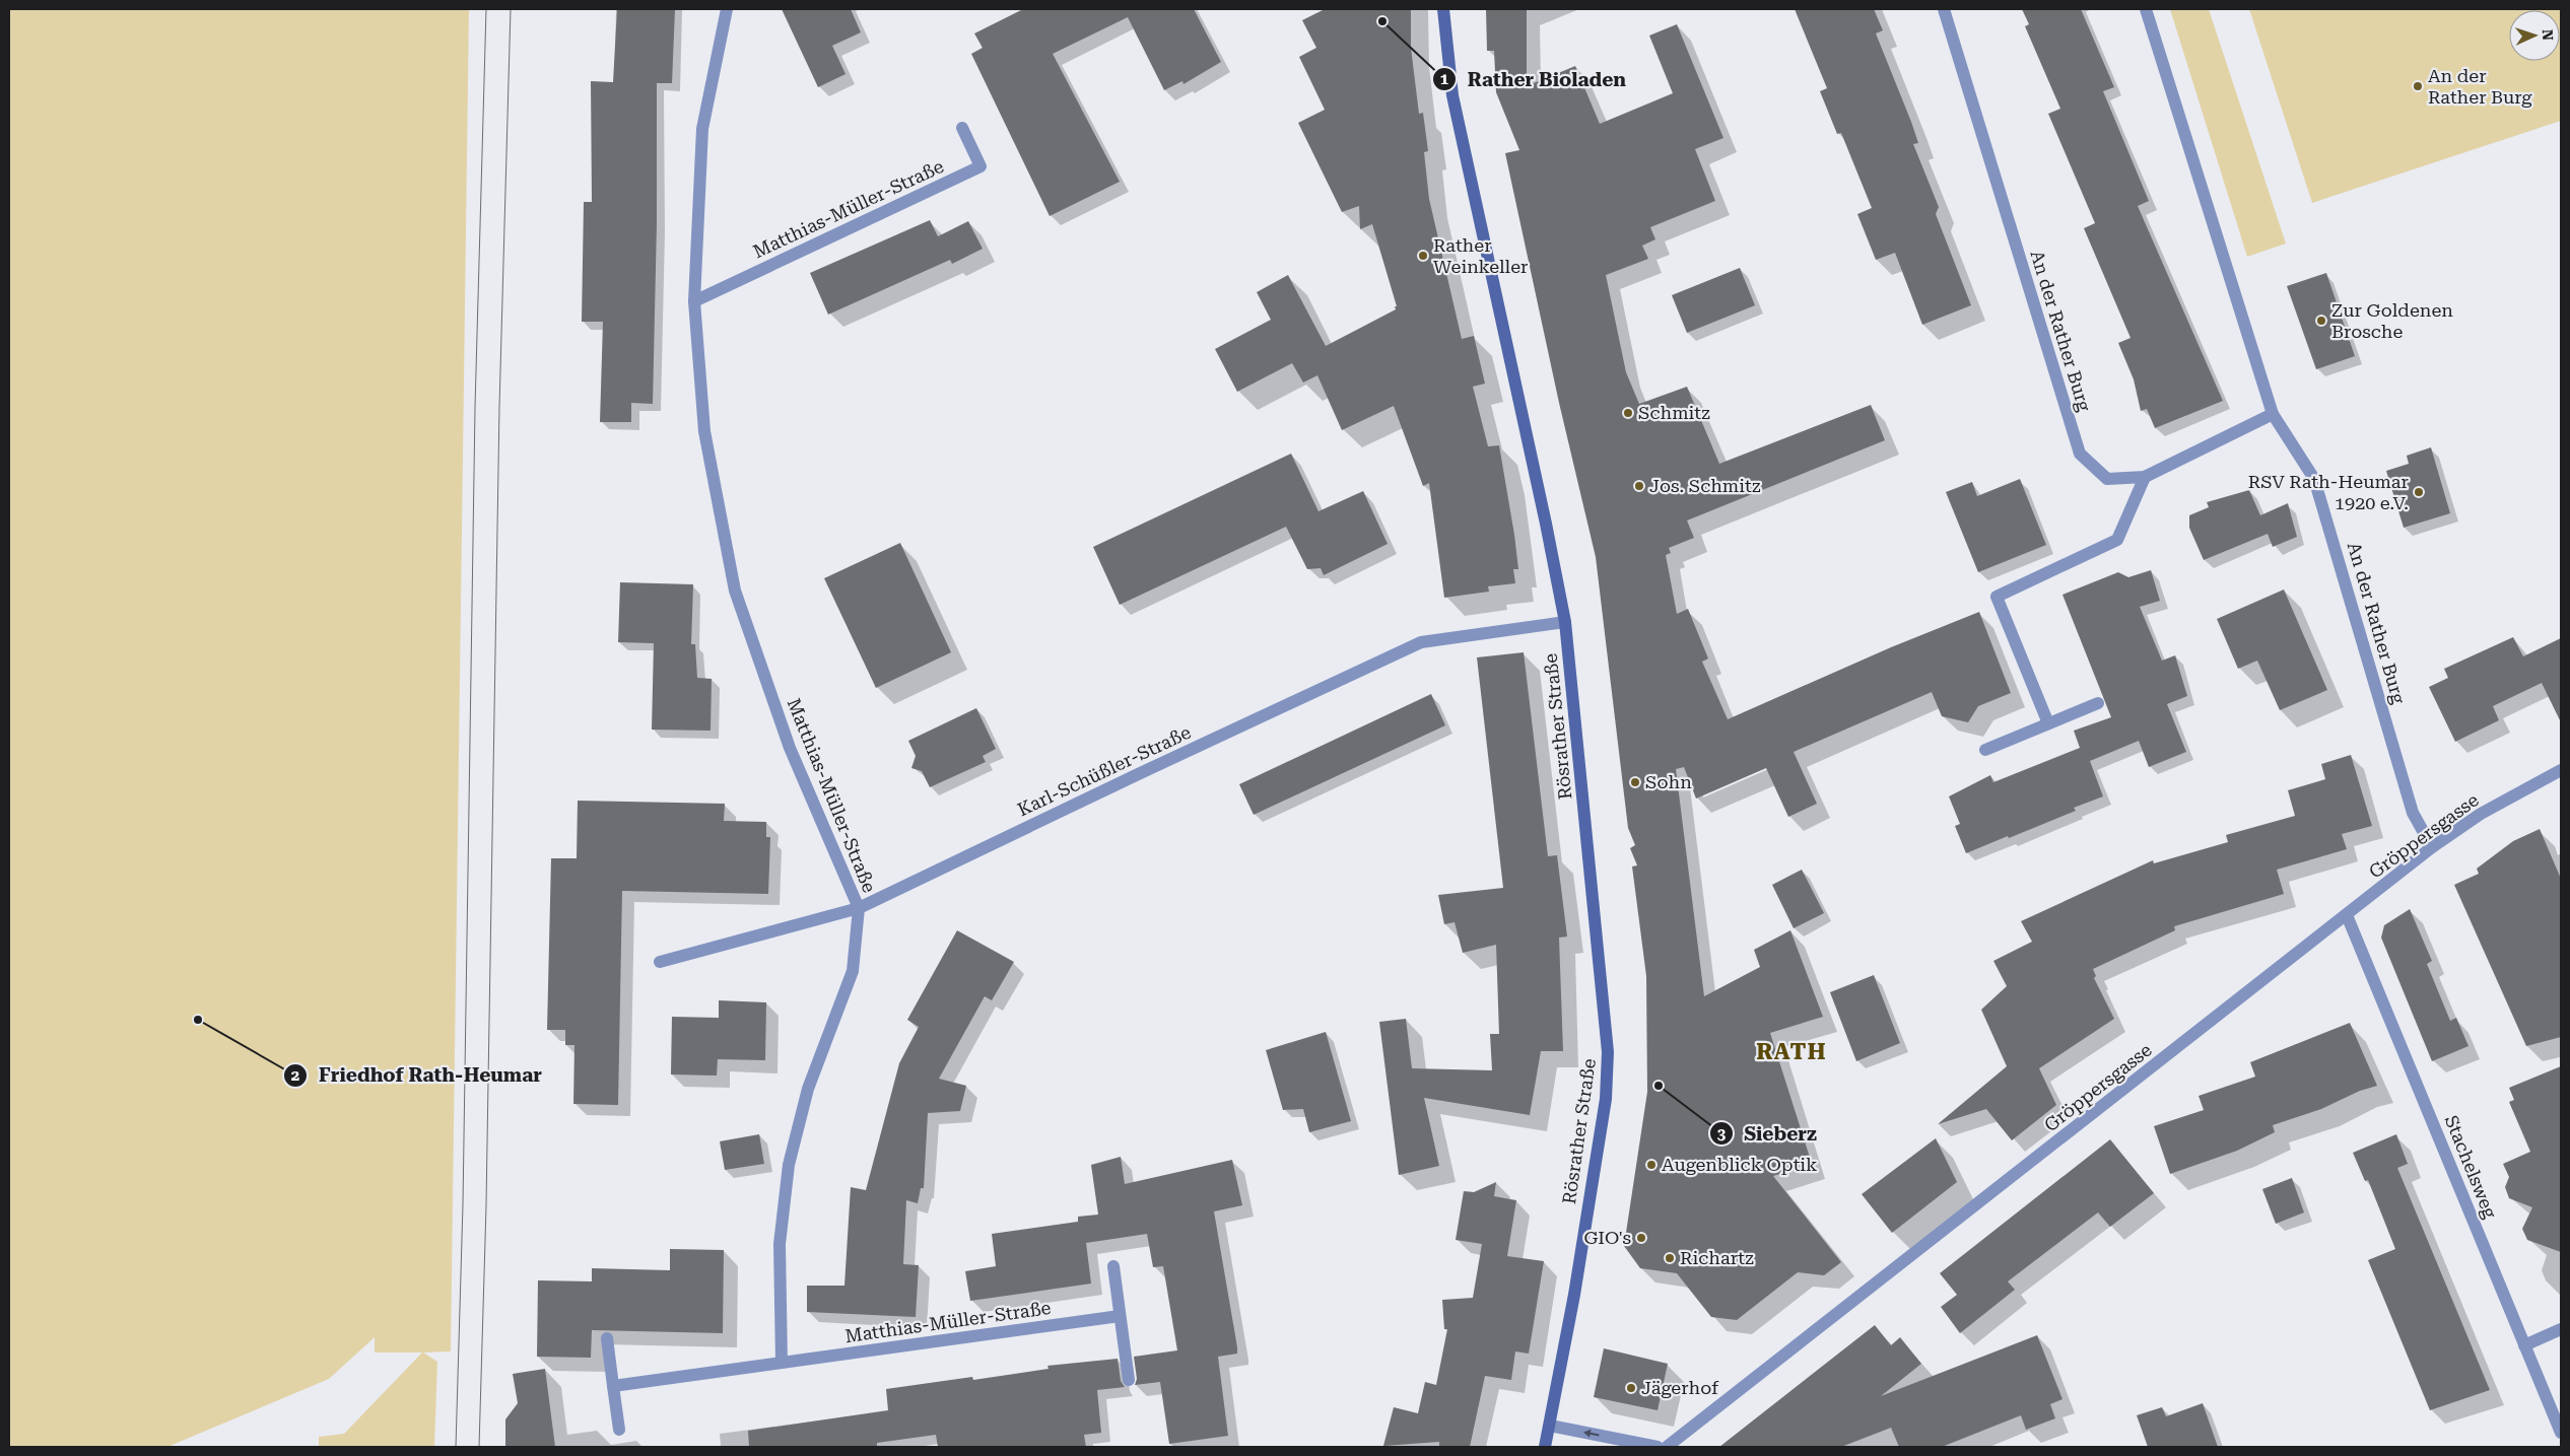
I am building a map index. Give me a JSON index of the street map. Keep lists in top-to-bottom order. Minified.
{"streets":{"main road":["Rösrather Straße"],"street":["Matthias-Müller-Straße","An der Rather Burg","Karl-Schüßler-Straße","Gröppersgasse","Stachelsweg"]},"crossings":[["Matthias-Müller-Straße","Karl-Schüßler-Straße"],["An der Rather Burg","Gröppersgasse"],["Rösrather Straße","Karl-Schüßler-Straße"],["Gröppersgasse","Stachelsweg"]],"districts":["RATH"],"places":["Rather Bioladen","An der Rather Burg","Rather Weinkeller","Zur Goldenen Brosche","Schmitz","Jos. Schmitz","RSV Rath-Heumar 1920 e.V.","Sohn","Friedhof Rath-Heumar","Sieberz","Augenblick Optik","GIO's","Richartz","Jägerhof"],"north":"right"}
